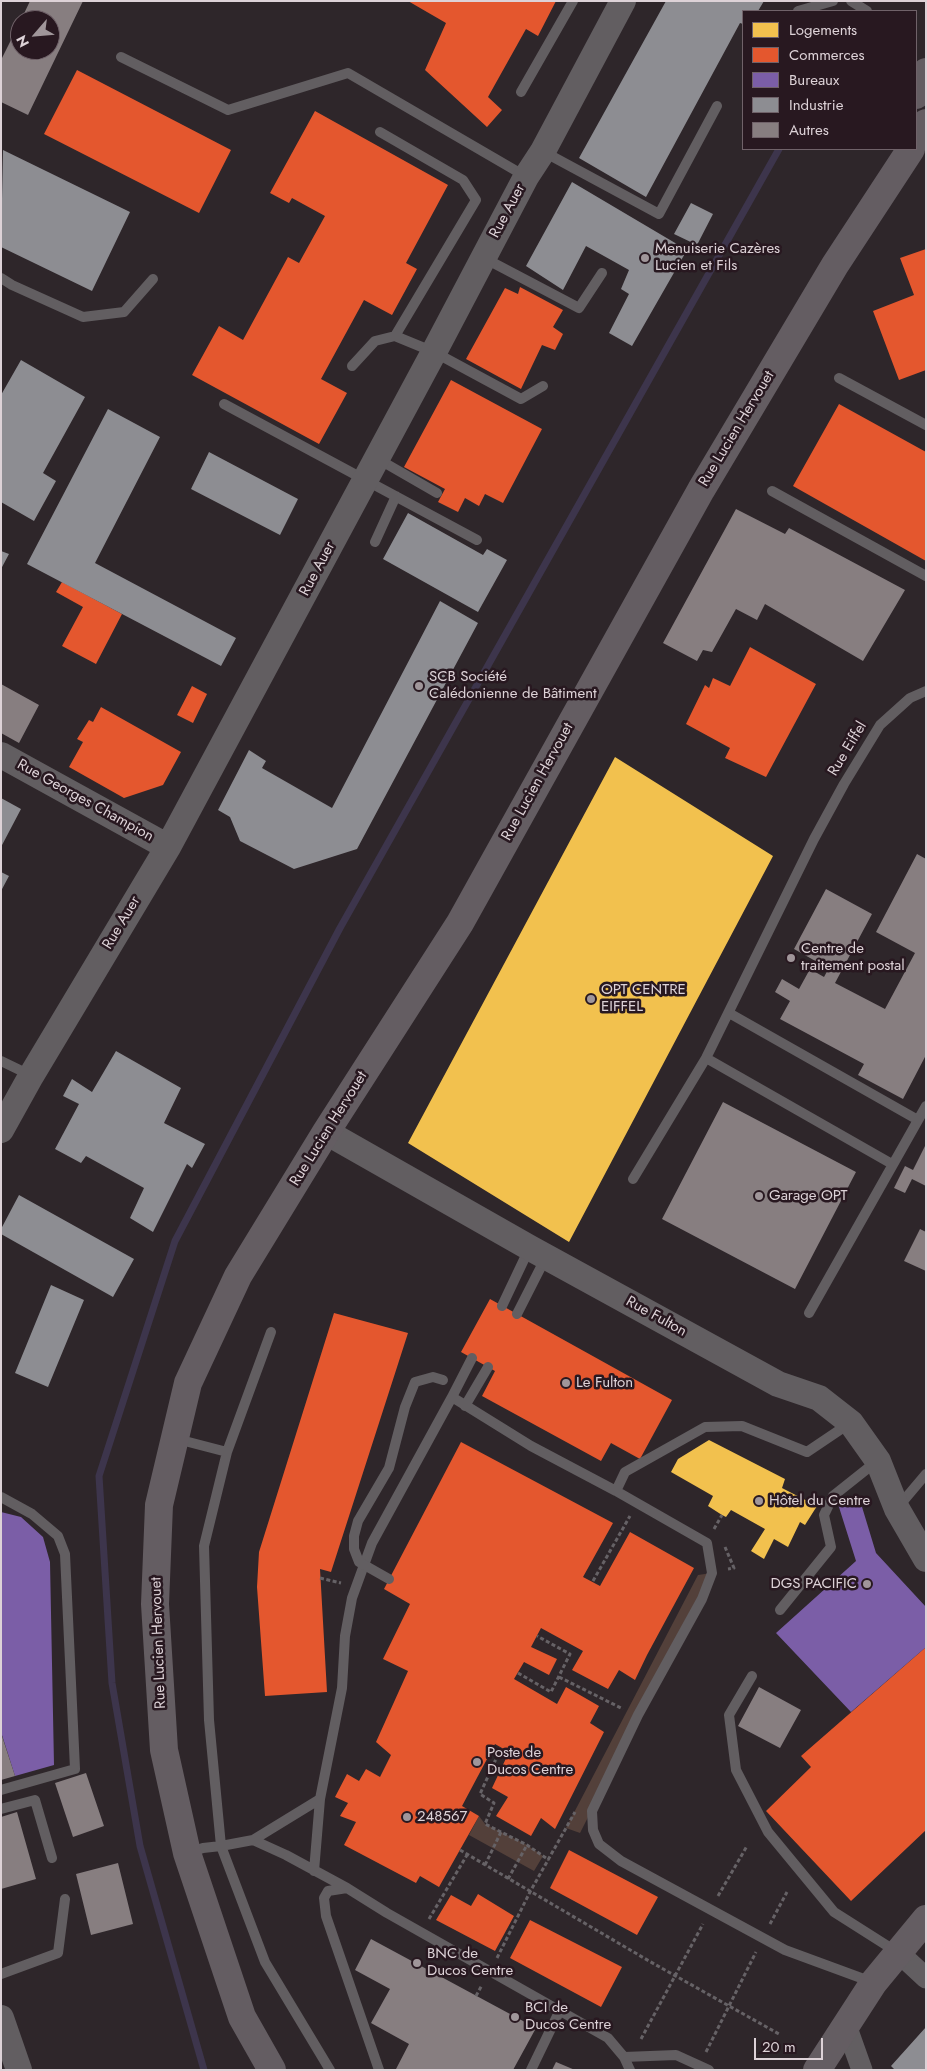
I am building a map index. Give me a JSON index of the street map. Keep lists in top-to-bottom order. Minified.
{"streets":{"main road":["Rue Lucien Hervouet"],"street":["Rue Auer","Rue Georges Champion","Rue Fulton"],"lane":["Rue Eiffel"]},"crossings":[["Rue Auer","Rue Georges Champion"],["Rue Lucien Hervouet","Rue Fulton"]],"places":["Menuiserie Cazères Lucien et Fils","SCB Société Calédonienne de Bâtiment","Centre de traitement postal","OPT CENTRE EIFFEL","Garage OPT","Le Fulton","Hôtel du Centre","DGS PACIFIC","Poste de Ducos Centre","248567","BNC de Ducos Centre","BCI de Ducos Centre"],"legend":["Logements","Commerces","Bureaux","Industrie","Autres"],"scale_bar":"20 m","north":"bottom left"}
